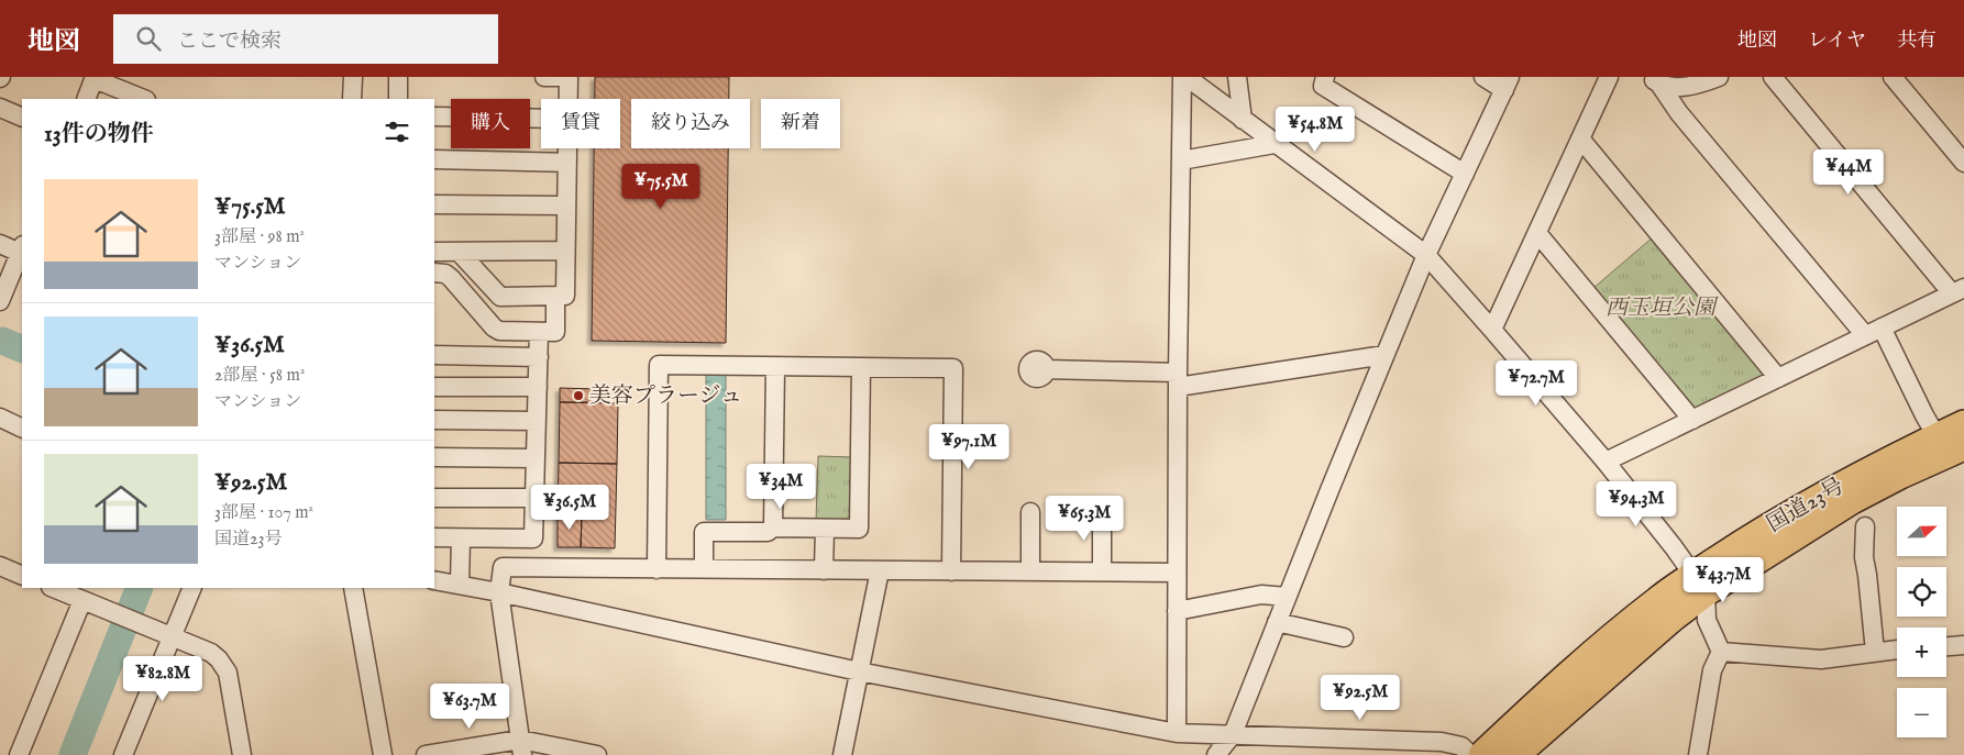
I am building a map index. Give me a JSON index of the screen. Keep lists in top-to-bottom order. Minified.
{"streets":{"highway":["国道23号"]},"parks":["西玉垣公園"],"places":["美容プラージュ"],"north":"right","page":{"header":"地図","search":"ここで検索","nav":["地図","レイヤ","共有"],"chip":["購入","賃貸","絞り込み","新着"],"heading":"13件の物件","price":["¥54.8M","¥44M","¥75.5M","¥72.7M","¥97.1M","¥34M","¥94.3M","¥36.5M","¥65.3M","¥43.7M","¥82.8M","¥92.5M","¥63.7M"],"list":[{"name":"¥75.5M","note":"3部屋 · 98 m² · マンション"},{"name":"¥36.5M","note":"2部屋 · 58 m² · マンション"},{"name":"¥92.5M","note":"3部屋 · 107 m² · 国道23号"}],"map_buttons":["+","−"]}}
